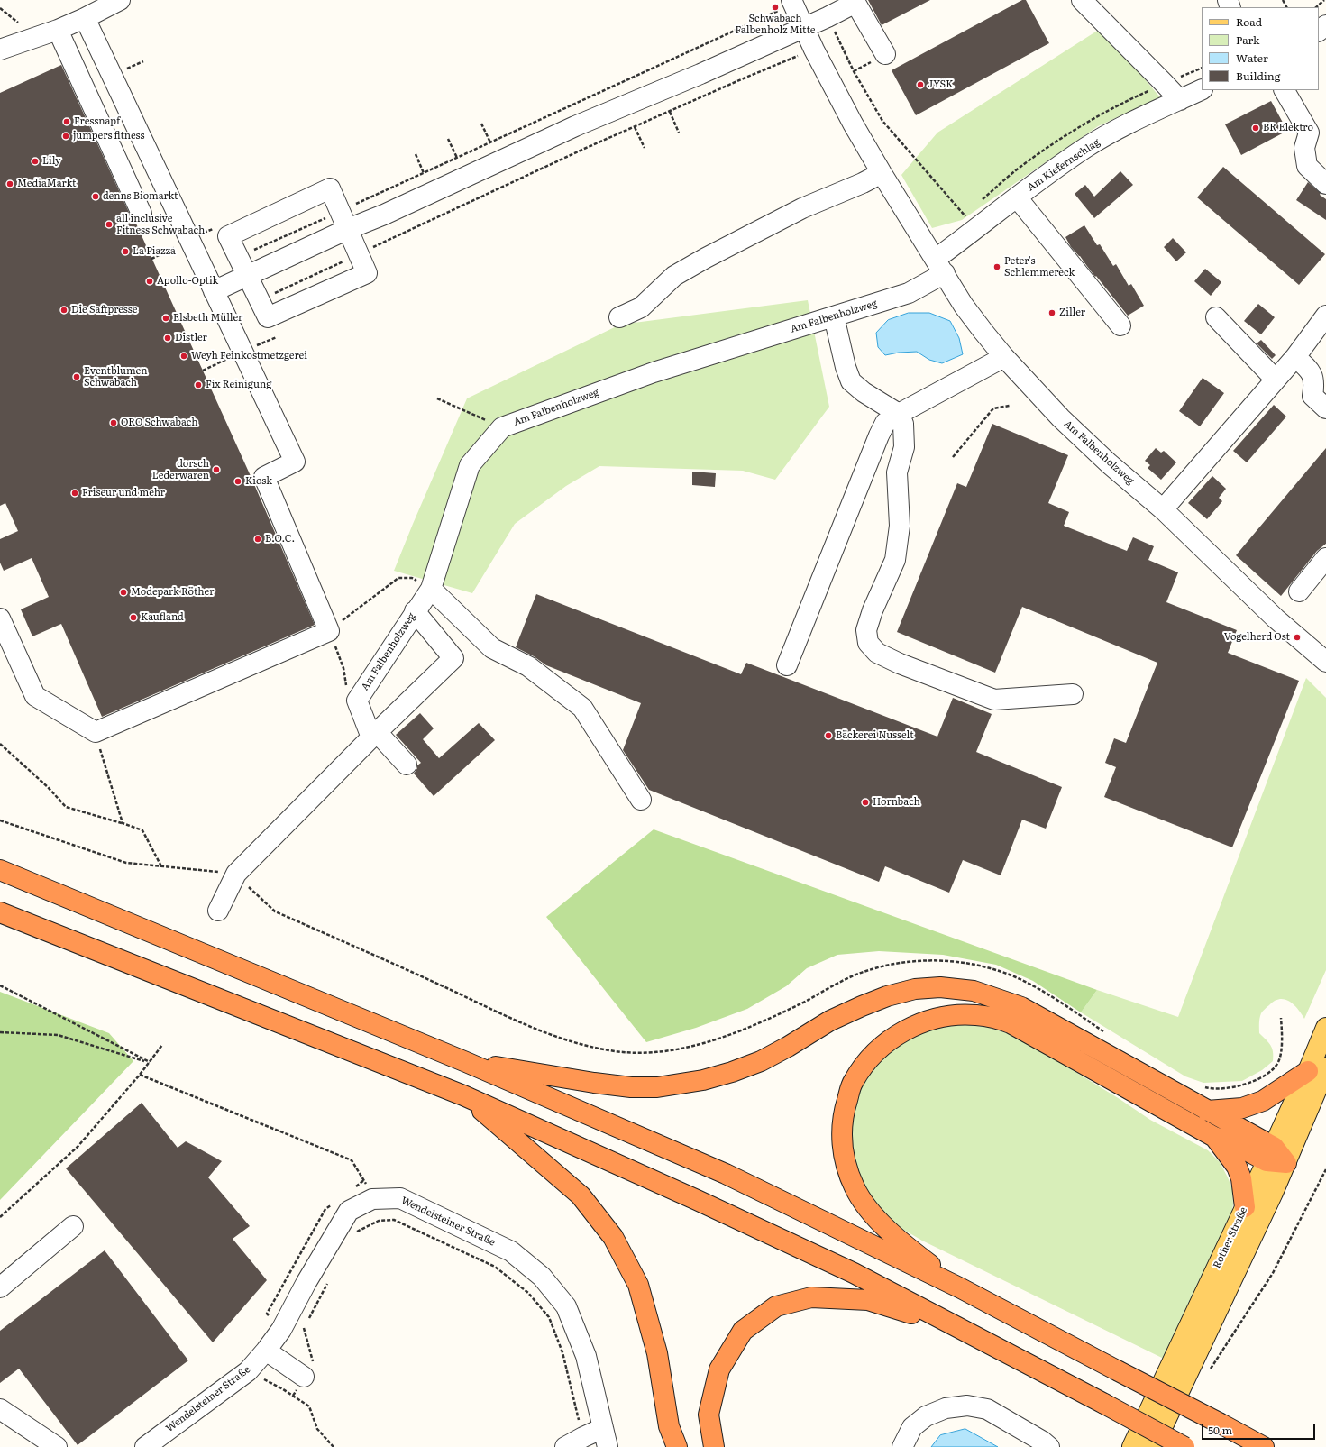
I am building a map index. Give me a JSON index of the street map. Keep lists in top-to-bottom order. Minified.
{"streets":{"main road":["Rother Straße"],"street":["Am Kiefernschlag","Am Falbenholzweg","Wendelsteiner Straße"]},"crossings":[["Am Kiefernschlag","Am Falbenholzweg"]],"places":["Schwabach Falbenholz Mitte","JYSK","Fressnapf","BR Elektro","jumpers fitness","Lily","MediaMarkt","denns Biomarkt","all inclusive Fitness Schwabach","La Piazza","Peter's Schlemmereck","Apollo-Optik","Die Saftpresse","Ziller","Elsbeth Müller","Distler","Weyh Feinkostmetzgerei","Eventblumen Schwabach","Fix Reinigung","ORO Schwabach","dorsch Lederwaren","Kiosk","Friseur und mehr","B.O.C.","Modepark Röther","Kaufland","Vogelherd Ost","Bäckerei Nusselt","Hornbach"],"legend":["Road","Park","Water","Building"],"scale_bar":"50 m"}
